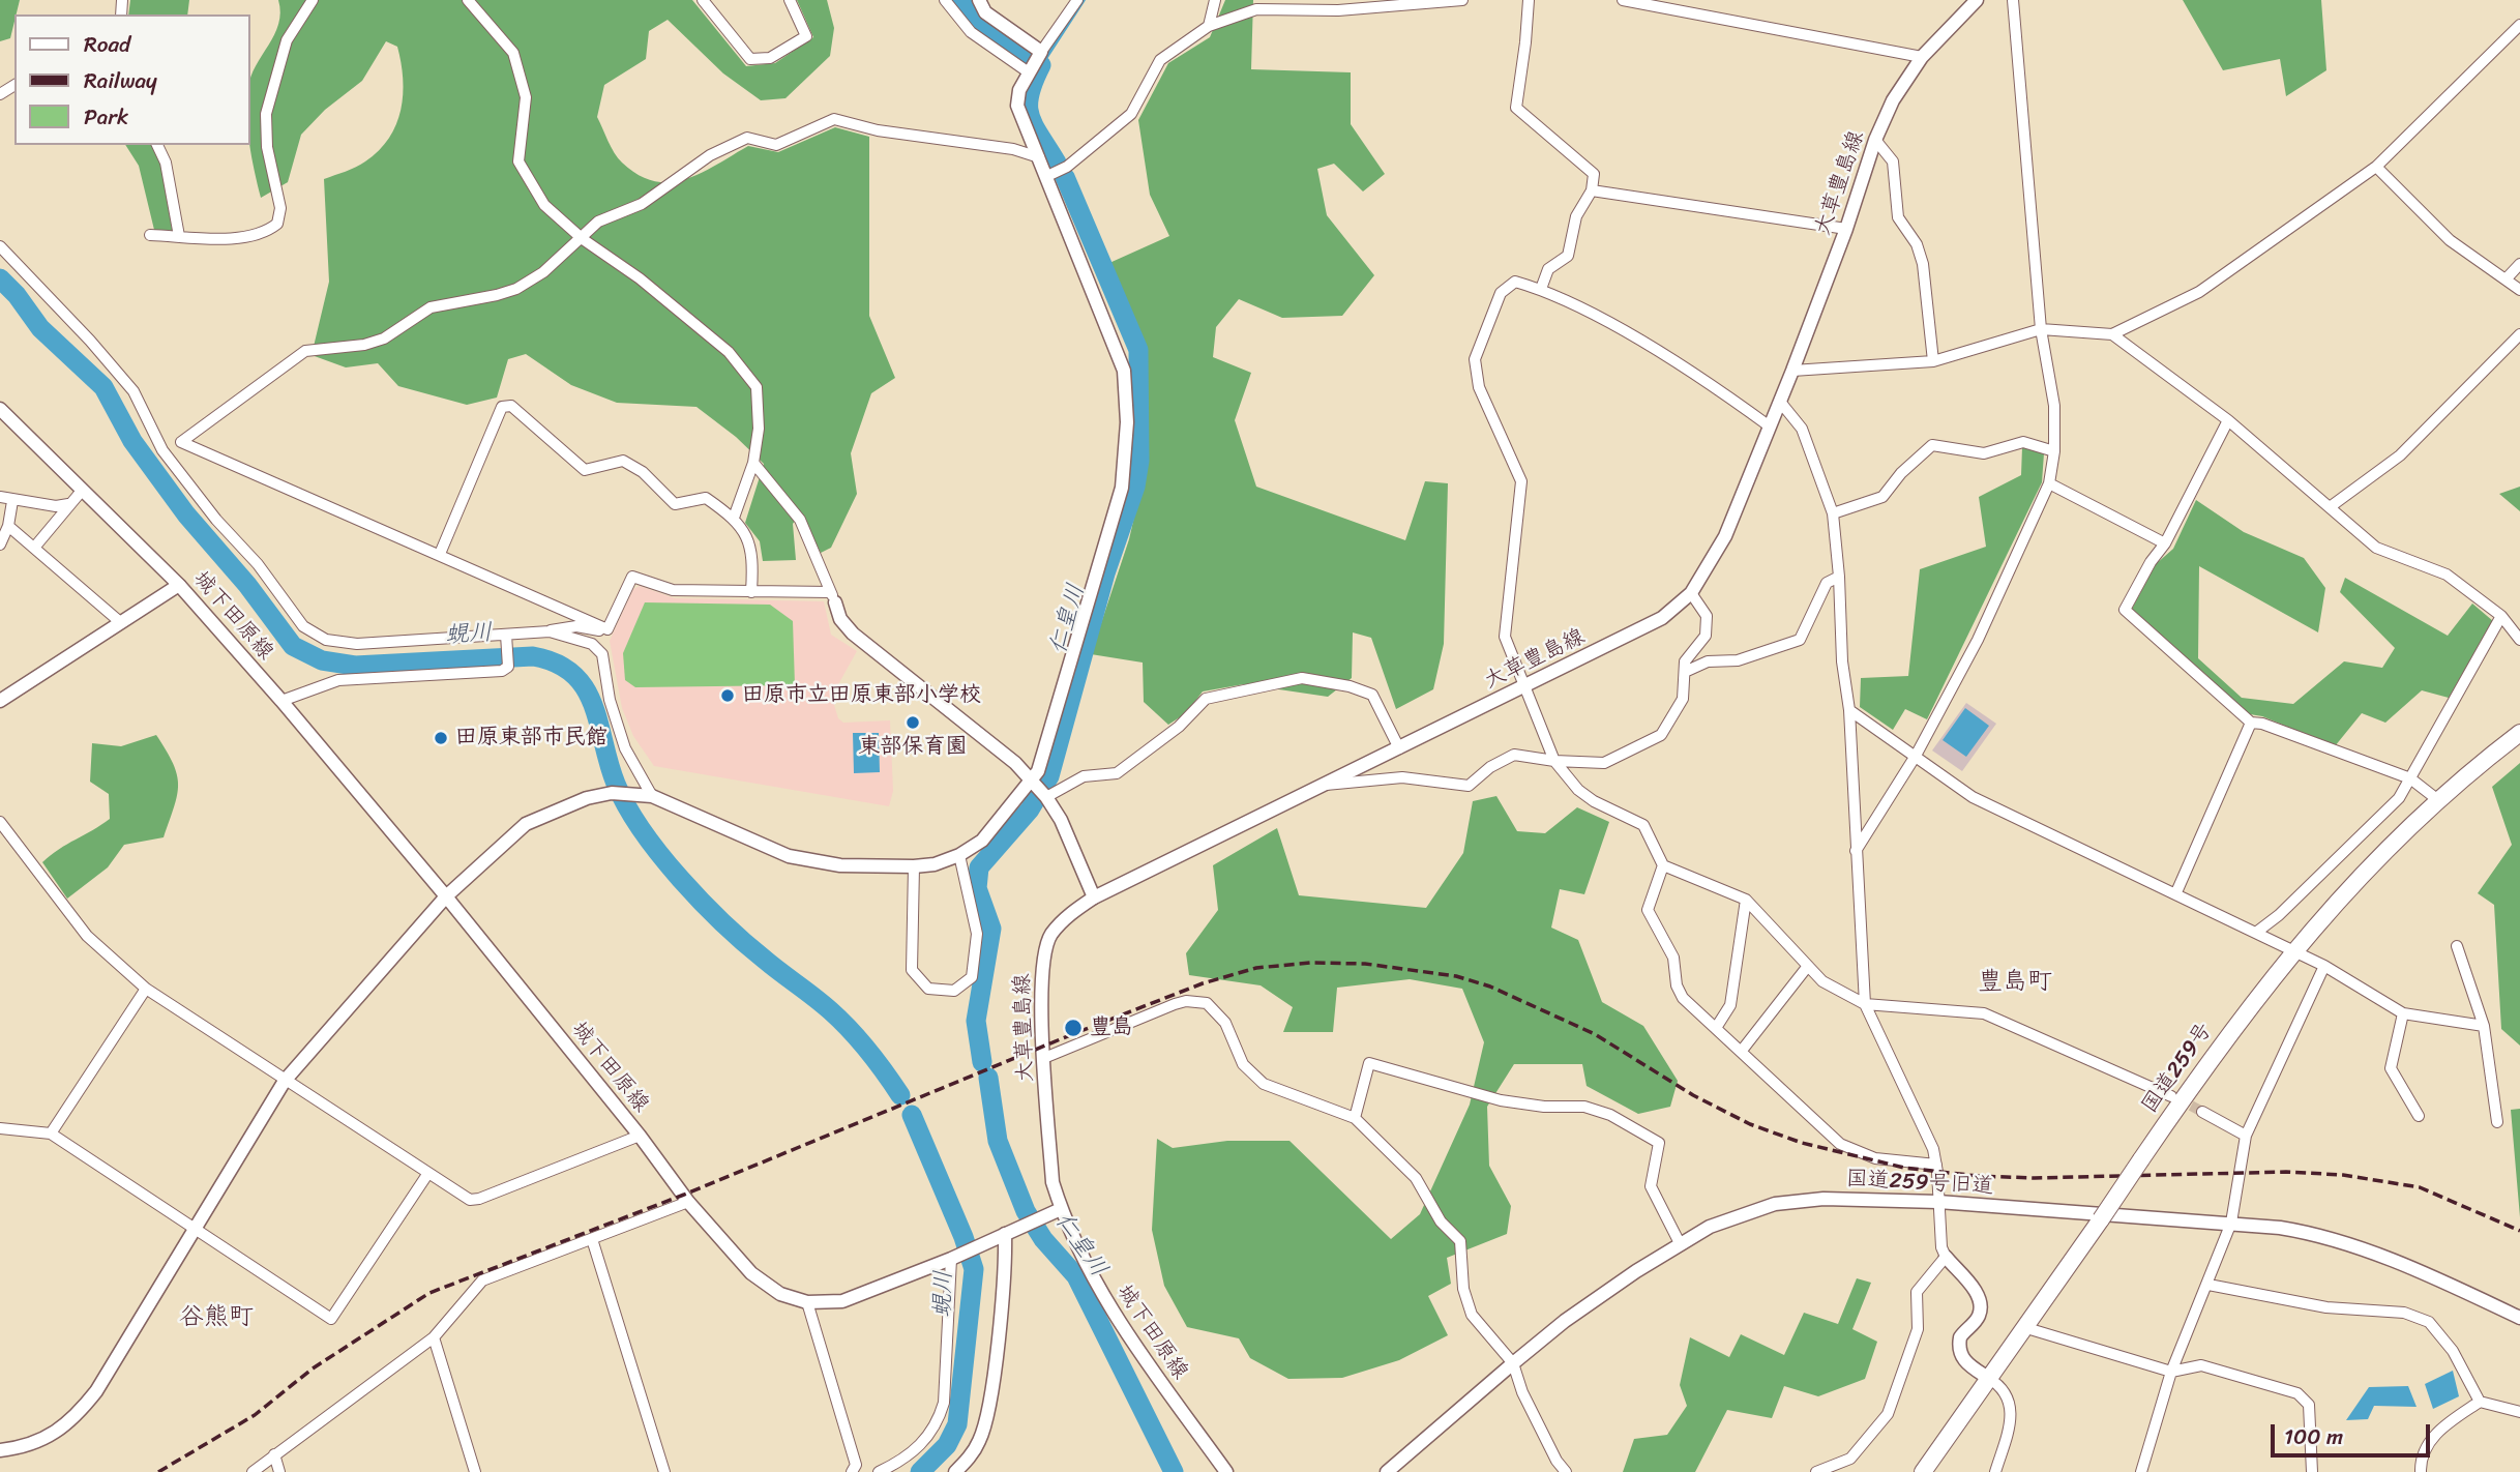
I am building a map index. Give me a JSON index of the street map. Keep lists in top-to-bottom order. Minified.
{"streets":{"highway":["国道259号"],"street":["大草豊島線","城下田原線","国道259号旧道"]},"crossings":[["大草豊島線","城下田原線"]],"districts":["豊島町","谷熊町"],"water":["仁皇川","蜆川"],"places":["田原市立田原東部小学校","東部保育園","田原東部市民館","豊島"],"legend":["Road","Railway","Park"],"scale_bar":"100 m"}
